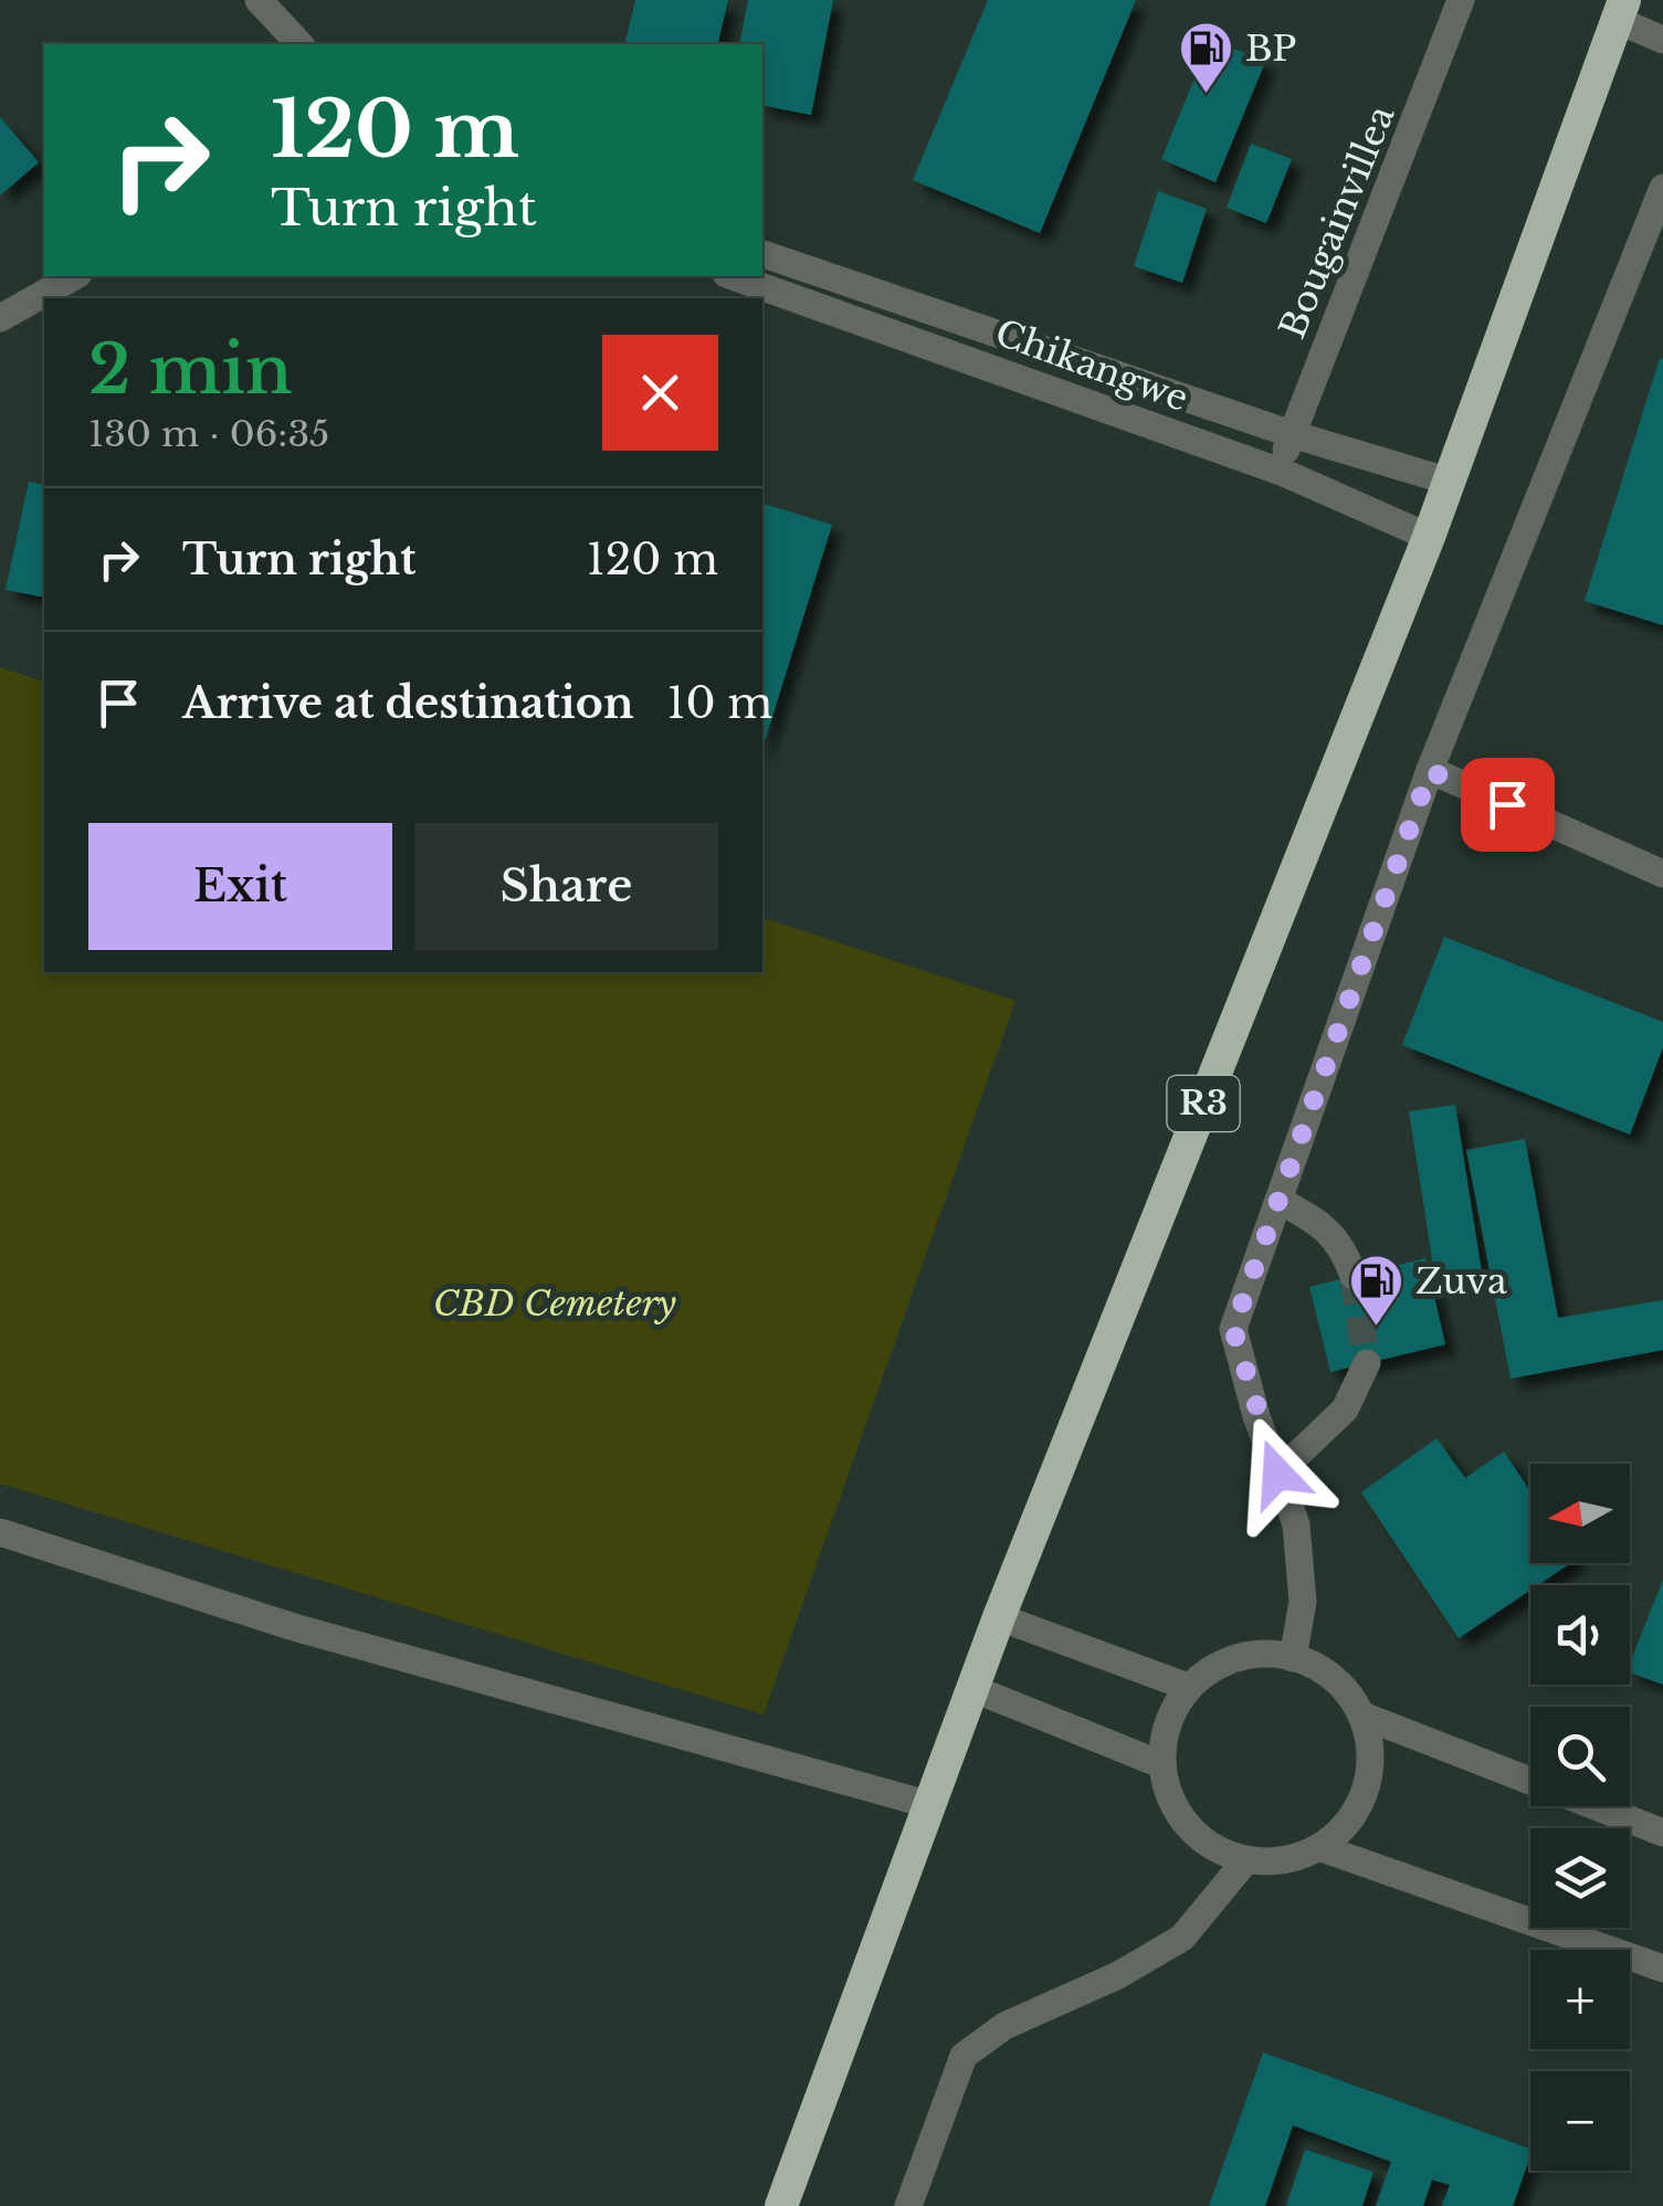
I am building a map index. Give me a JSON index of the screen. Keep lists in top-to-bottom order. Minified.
{"streets":{"highway":["R3"],"street":["Bougainvillea","Chikangwe"]},"crossings":[["Bougainvillea","Chikangwe"],["Chikangwe","R3"]],"parks":["CBD Cemetery"],"places":{"fuel station":["BP","Zuva"]},"north":"left","page":{"turn":["120 m","Turn right"],"heading":["2 min","130 m · 06:35"],"list":[{"name":"Turn right","value":"120 m"},{"name":"Arrive at destination","value":"10 m"}],"buttons":["Exit","Share"],"map_buttons":["+","−"]}}
